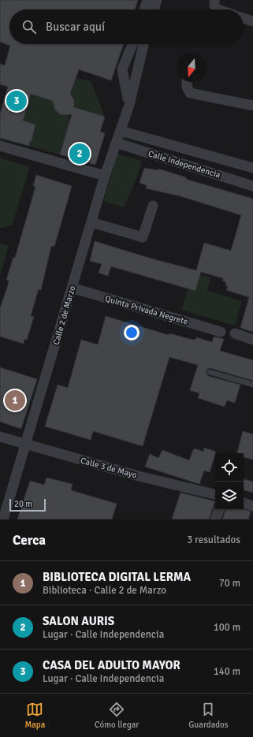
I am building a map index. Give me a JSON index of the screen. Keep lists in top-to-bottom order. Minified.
{"streets":{"street":["Calle Independencia","Quinta Privada Negrete","Calle 2 de Marzo","Calle 3 de Mayo"]},"crossings":[["Calle Independencia","Calle 2 de Marzo"],["Quinta Privada Negrete","Calle 2 de Marzo"],["Calle 2 de Marzo","Calle 3 de Mayo"]],"scale_bar":"20 m","north":"bottom","page":{"search":"Buscar aquí","pins":["3","2","1"],"scale":"20 m","heading":["Cerca","3 resultados"],"list":[{"mark":"1","name":"BIBLIOTECA DIGITAL LERMA","note":"Biblioteca · Calle 2 de Marzo","value":"70 m"},{"mark":"2","name":"SALON AURIS","note":"Lugar · Calle Independencia","value":"100 m"},{"mark":"3","name":"CASA DEL ADULTO MAYOR","note":"Lugar · Calle Independencia","value":"140 m"}],"nav":["Mapa","Cómo llegar","Guardados"]}}
